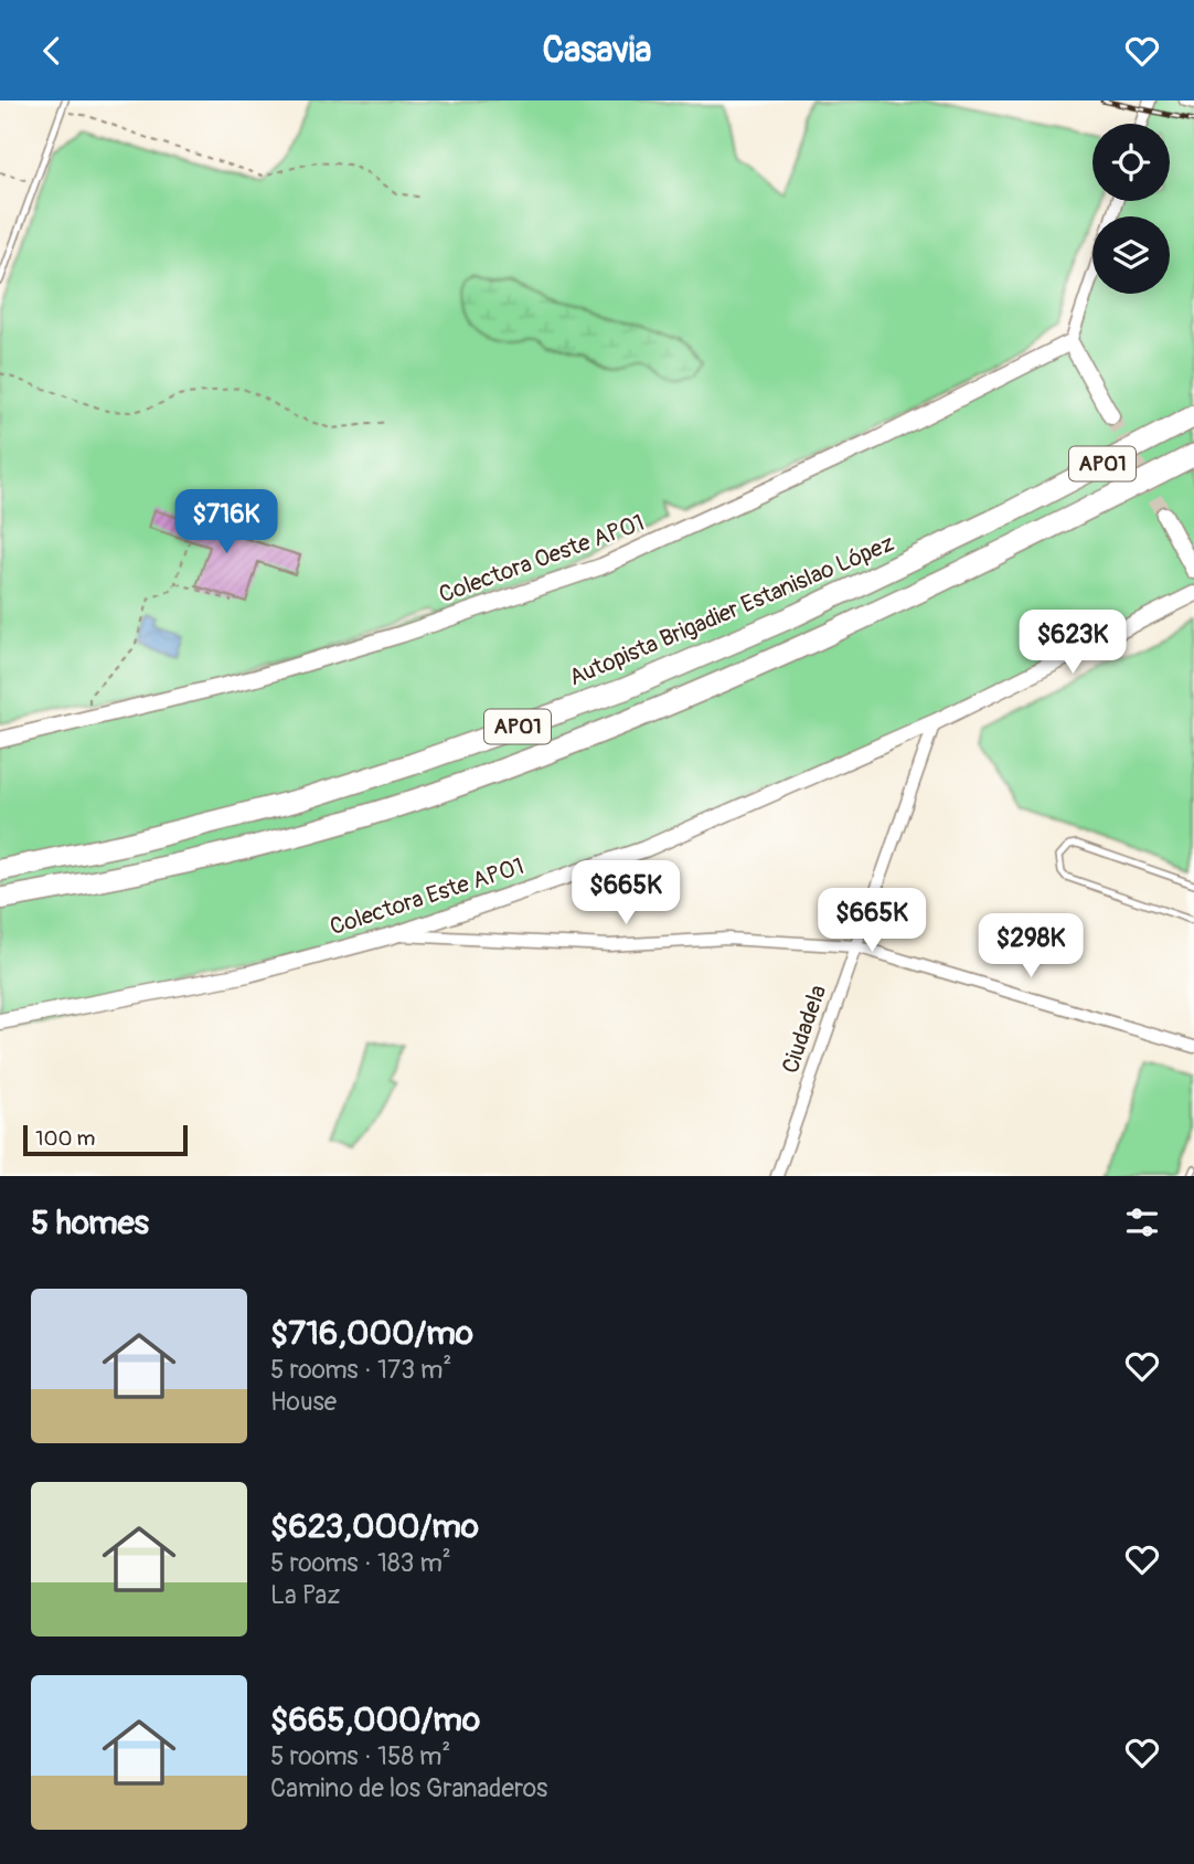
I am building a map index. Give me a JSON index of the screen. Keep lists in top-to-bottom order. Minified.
{"streets":{"highway":["AP01","Autopista Brigadier Estanislao López"],"street":["Colectora Oeste AP01","Colectora Este AP01","Ciudadela"]},"crossings":[["Colectora Este AP01","Ciudadela"]],"scale_bar":"100 m","page":{"header":"Casavia","price":["$716K","$623K","$665K","$665K","$298K"],"scale":"100 m","heading":"5 homes","list":[{"name":"$716,000/mo","note":"5 rooms · 173 m² · House"},{"name":"$623,000/mo","note":"5 rooms · 183 m² · La Paz"},{"name":"$665,000/mo","note":"5 rooms · 158 m² · Camino de los Granaderos"}]}}
